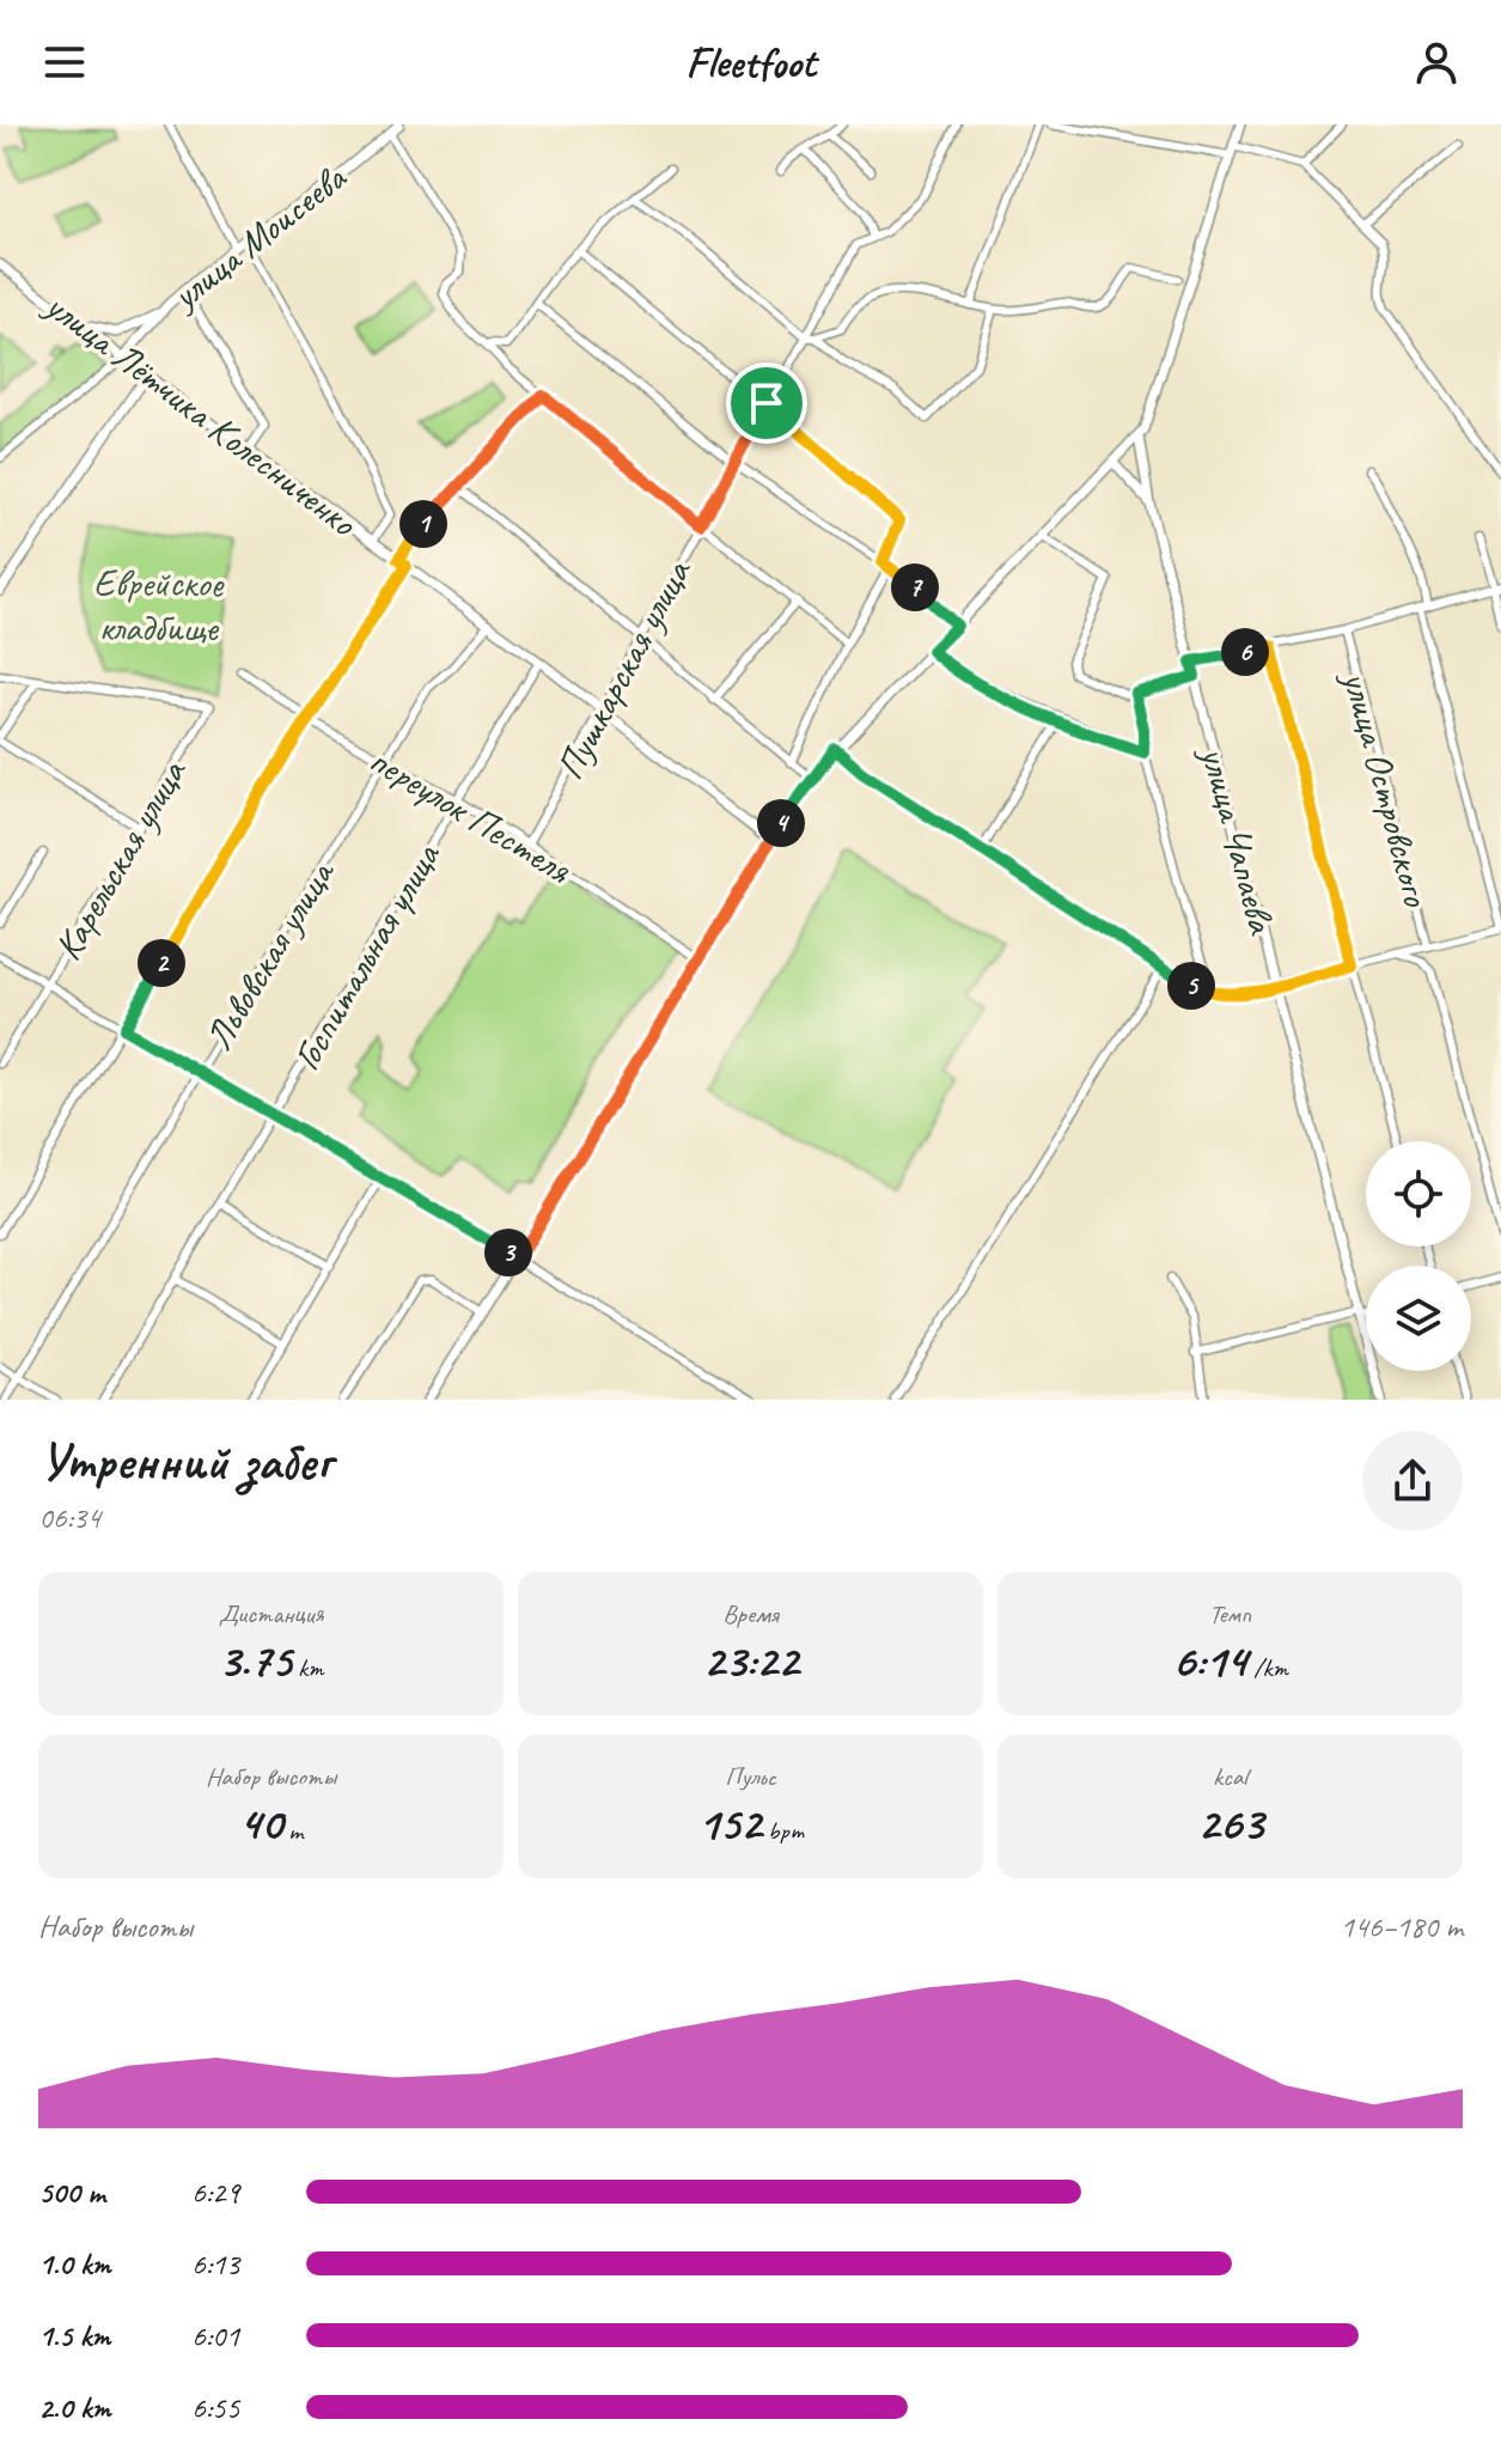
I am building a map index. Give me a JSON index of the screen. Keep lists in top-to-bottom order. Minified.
{"streets":{"street":["улица Моисеева","улица Лётчика Колесниченко","Пушкарская улица","улица Островского","переулок Пестеля","улица Чапаева","Карельская улица","Львовская улица","Госпитальная улица"]},"crossings":[["улица Моисеева","улица Лётчика Колесниченко"],["улица Лётчика Колесниченко","Пушкарская улица"],["улица Лётчика Колесниченко","Львовская улица"],["улица Лётчика Колесниченко","Госпитальная улица"],["Пушкарская улица","переулок Пестеля"],["переулок Пестеля","Львовская улица"],["переулок Пестеля","Госпитальная улица"]],"parks":["Еврейское кладбище"],"page":{"header":"Fleetfoot","pins":["1","7","6","4","2","5","3"],"heading":["Утренний забег","06:34"],"stats":[["Дистанция","3.75 km"],["Время","23:22"],["Темп","6:14 /km"],["Набор высоты","40 m"],["Пульс","152 bpm"],["kcal","263"]],"chart":["Набор высоты","146–180 m"],"list":[{"name":"500 m","note":"6:29"},{"name":"1.0 km","note":"6:13"},{"name":"1.5 km","note":"6:01"},{"name":"2.0 km","note":"6:55"}]}}
